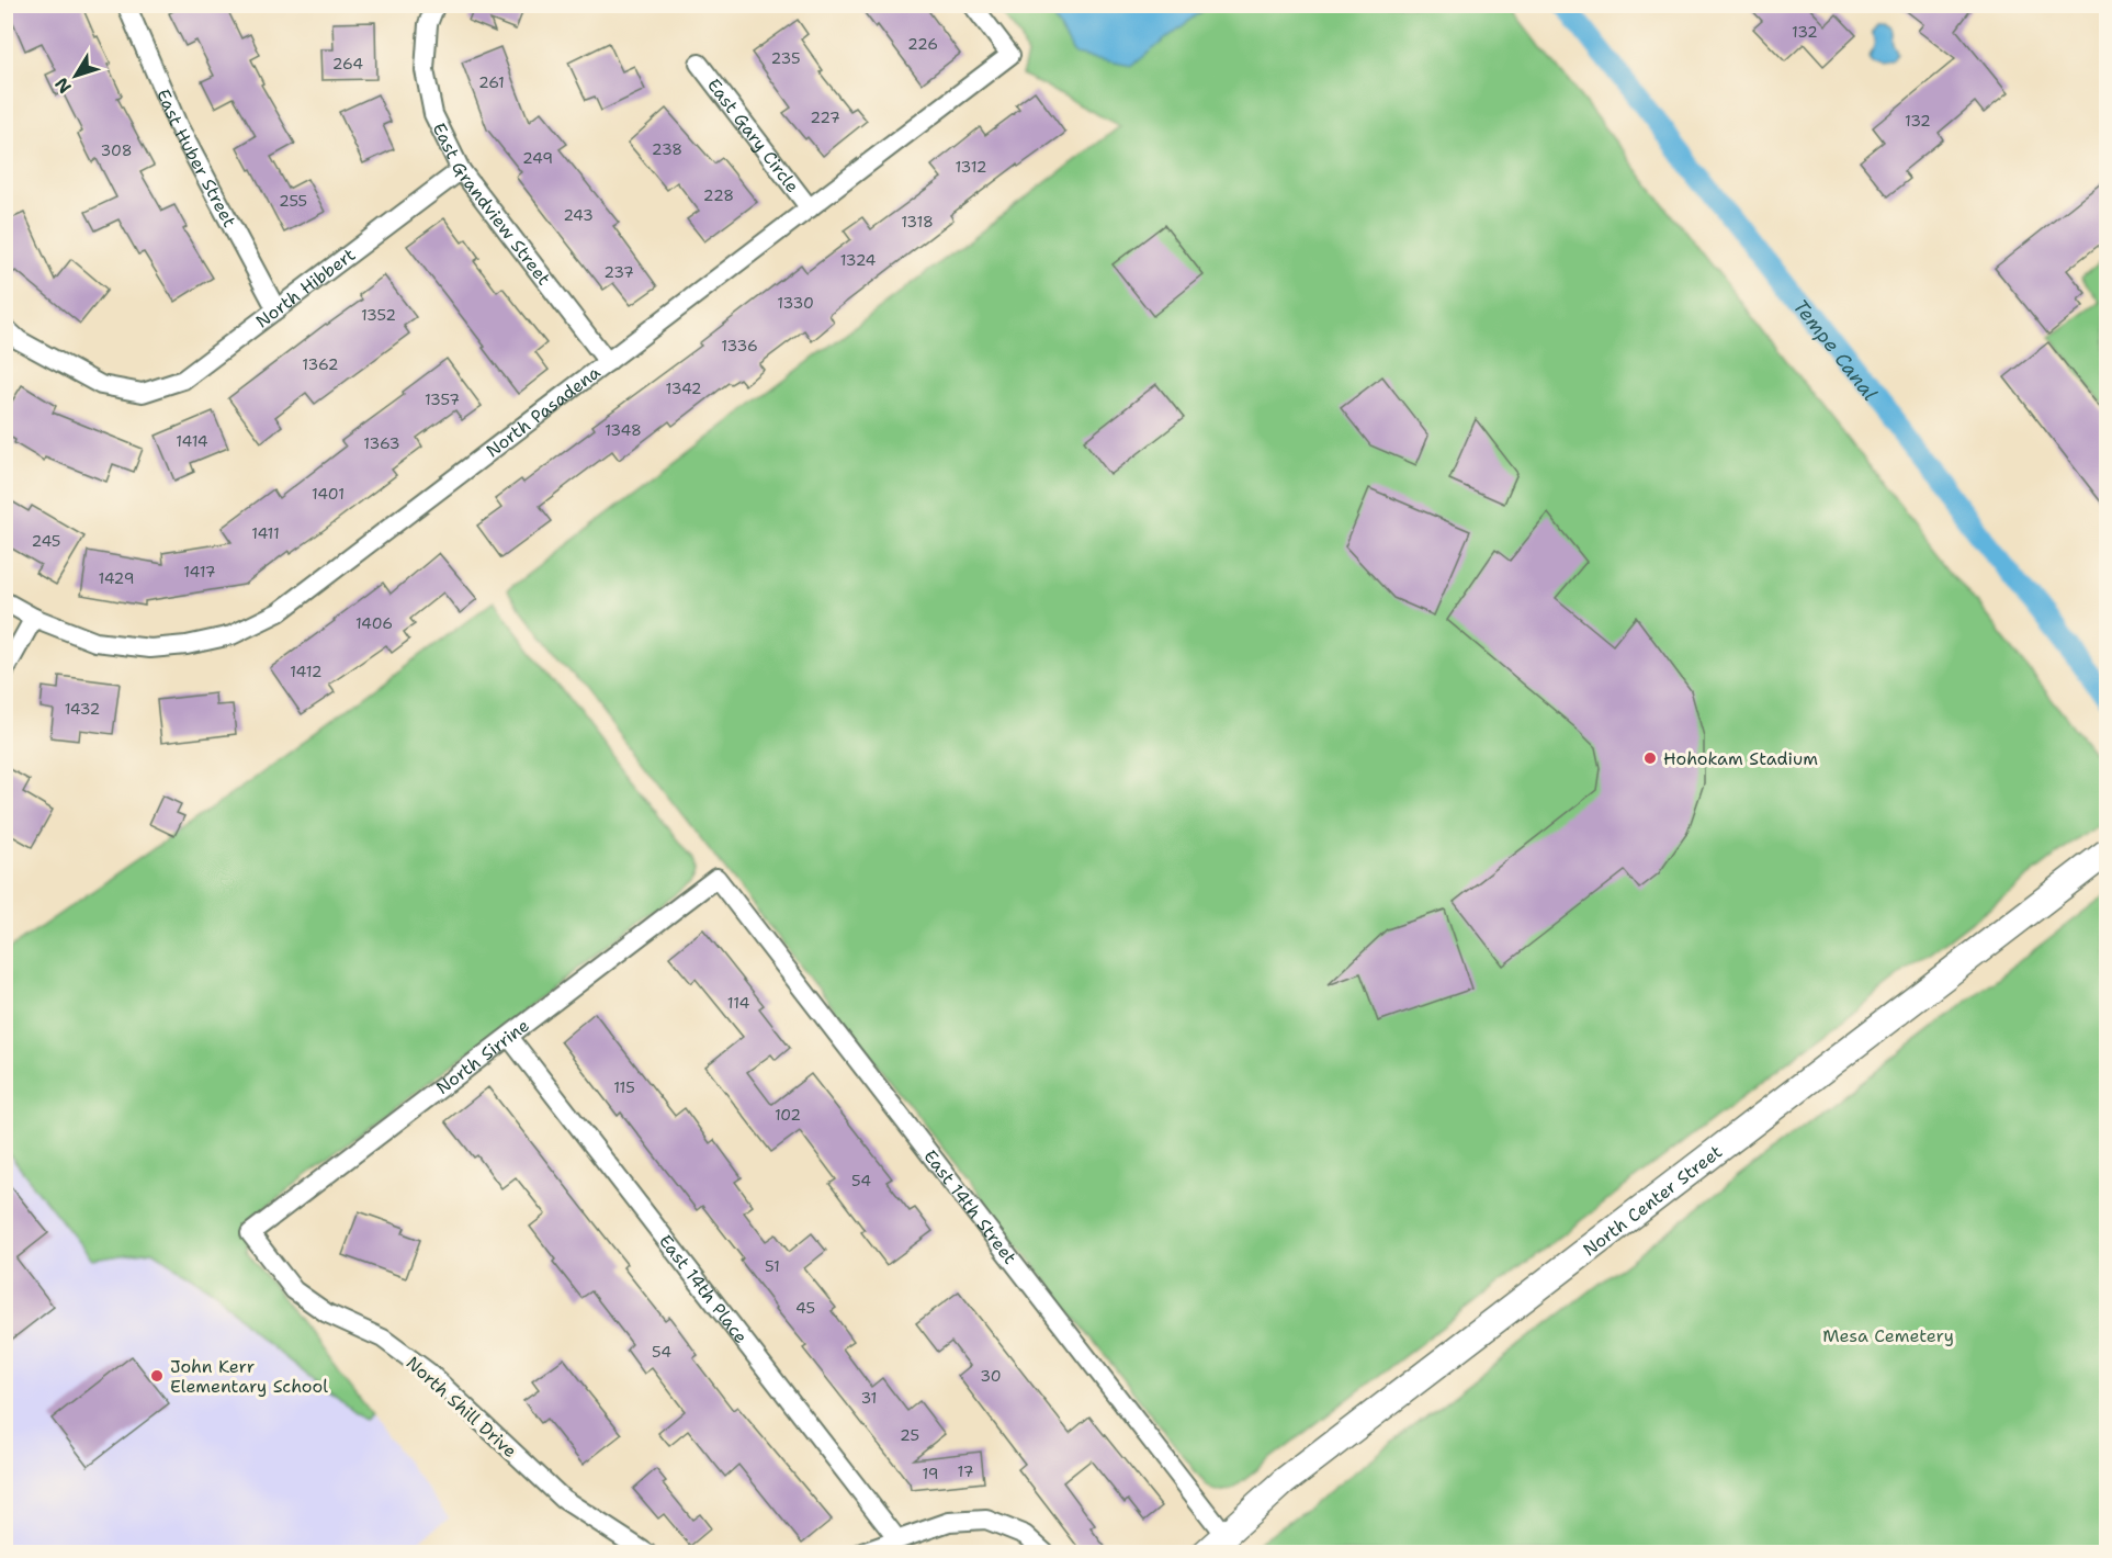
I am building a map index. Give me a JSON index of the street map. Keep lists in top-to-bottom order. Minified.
{"streets":{"street":["East Gary Circle","East Huber Street","East Grandview Street","North Hibbert","North Pasadena","North Sirrine","North Center Street","East 14th Street","East 14th Place","North Shill Drive"]},"crossings":[["East Gary Circle","North Pasadena"],["East Huber Street","North Hibbert"],["East Grandview Street","North Hibbert"],["East Grandview Street","North Pasadena"],["North Sirrine","East 14th Street"],["North Sirrine","East 14th Place"],["North Sirrine","North Shill Drive"],["North Center Street","East 14th Street"]],"water":["Tempe Canal"],"parks":["Mesa Cemetery"],"places":["Hohokam Stadium","John Kerr Elementary School"],"house_numbers":["132","226","235","264","261","227","132","238","308","249","1312","228","255","243","1318","1324","237","1330","1352","1336","1362","1342","1357","1348","1414","1363","1401","1411","245","1417","1429","1406","1412","1432","114","115","102","54","51","45","54","30","31","25","17","19"],"north":"bottom left"}
